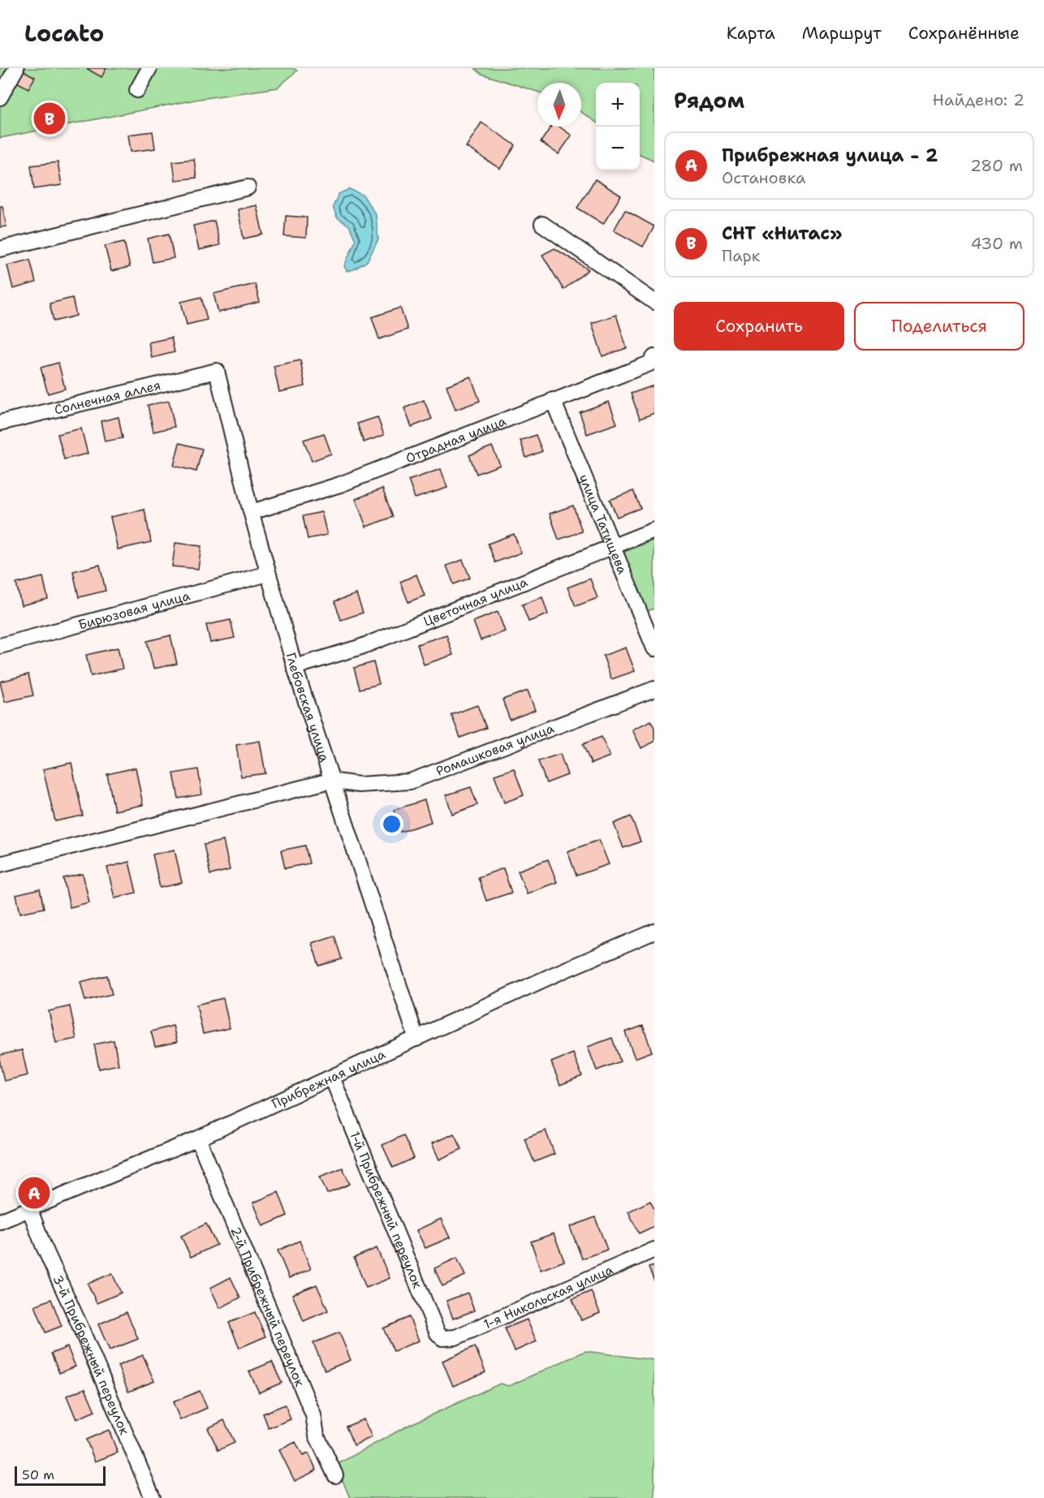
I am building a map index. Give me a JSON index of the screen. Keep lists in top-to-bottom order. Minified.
{"streets":{"street":["Солнечная аллея","Отрадная улица","улица Татищева","Цветочная улица","Бирюзовая улица","Глебовская улица","Ромашковая улица","Прибрежная улица","1-й Прибрежный переулок","1-я Никольская улица","2-й Прибрежный переулок","3-й Прибрежный переулок"]},"crossings":[["Солнечная аллея","Глебовская улица"],["Отрадная улица","улица Татищева"],["Отрадная улица","Глебовская улица"],["улица Татищева","Цветочная улица"],["Цветочная улица","Глебовская улица"],["Бирюзовая улица","Глебовская улица"],["Глебовская улица","Ромашковая улица"],["Глебовская улица","Прибрежная улица"],["Прибрежная улица","1-й Прибрежный переулок"],["Прибрежная улица","2-й Прибрежный переулок"],["Прибрежная улица","3-й Прибрежный переулок"],["1-й Прибрежный переулок","1-я Никольская улица"]],"scale_bar":"50 m","north":"bottom","page":{"header":"Locato","nav":["Карта","Маршрут","Сохранённые"],"heading":["Рядом","Найдено: 2"],"map_buttons":["+","−"],"pins":["B","A"],"list":[{"mark":"A","name":"Прибрежная улица - 2","note":"Остановка","value":"280 m"},{"mark":"B","name":"СНТ «Нитас»","note":"Парк","value":"430 m"}],"buttons":["Сохранить","Поделиться"],"scale":"50 m"}}
